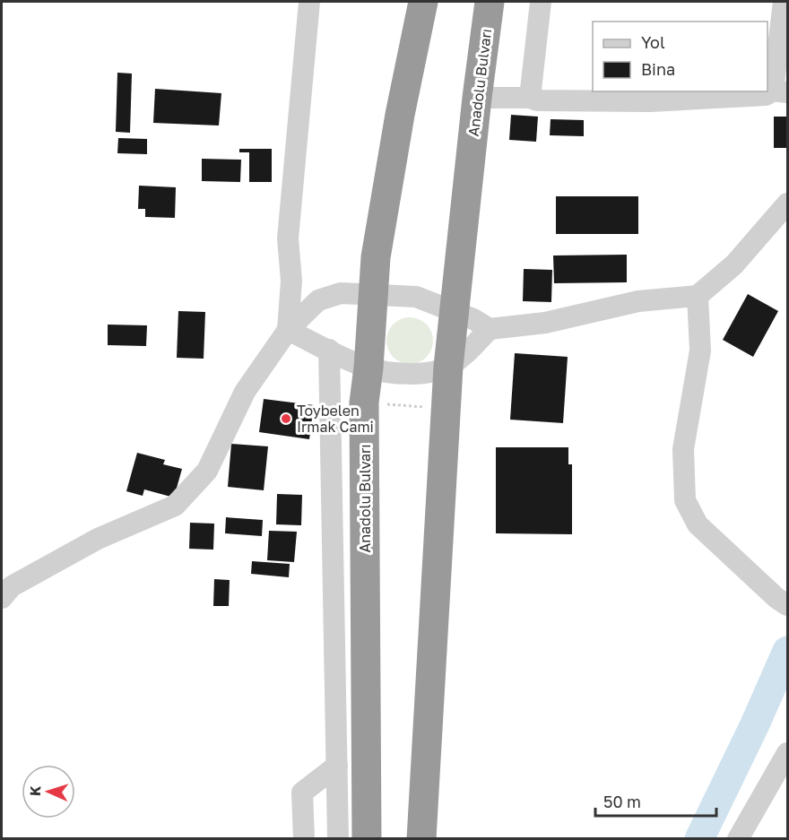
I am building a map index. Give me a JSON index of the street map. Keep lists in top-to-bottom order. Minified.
{"streets":{"highway":["Anadolu Bulvarı"]},"places":["Toybelen Irmak Cami"],"legend":["Yol","Bina"],"scale_bar":"50 m","north":"left"}
